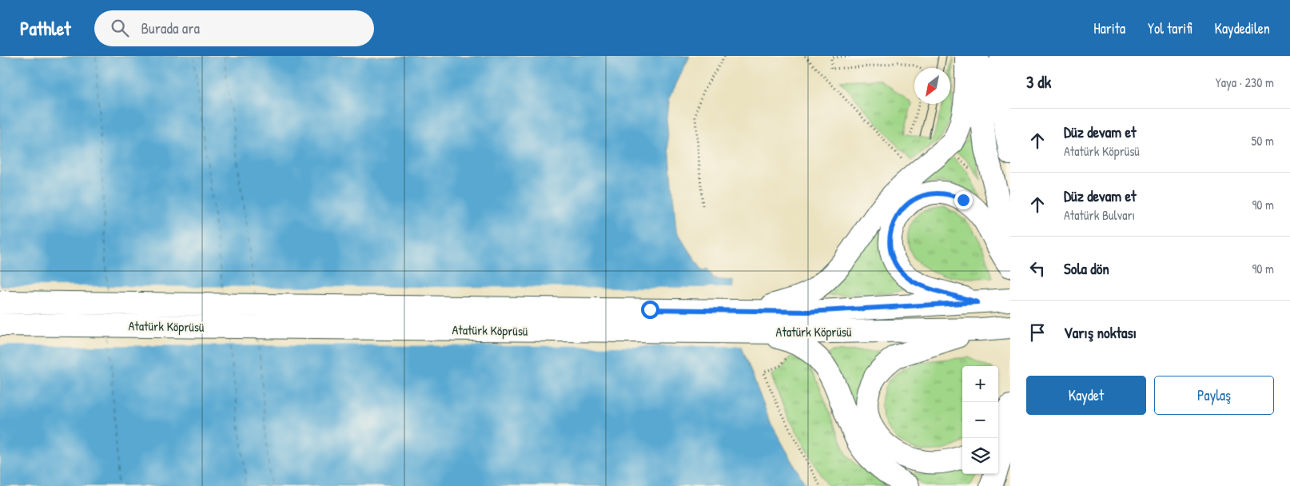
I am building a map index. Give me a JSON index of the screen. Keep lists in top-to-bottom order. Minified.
{"streets":{"main road":["Atatürk Köprüsü"]},"north":"bottom left","page":{"header":"Pathlet","search":"Burada ara","nav":["Harita","Yol tarifi","Kaydedilen"],"heading":["3 dk","Yaya · 230 m"],"list":[["Düz devam et","Atatürk Köprüsü","50 m"],["Düz devam et","Atatürk Bulvarı","90 m"],["Sola dön","90 m"],"Varış noktası"],"buttons":["Kaydet","Paylaş"],"map_buttons":["+","−"]}}
